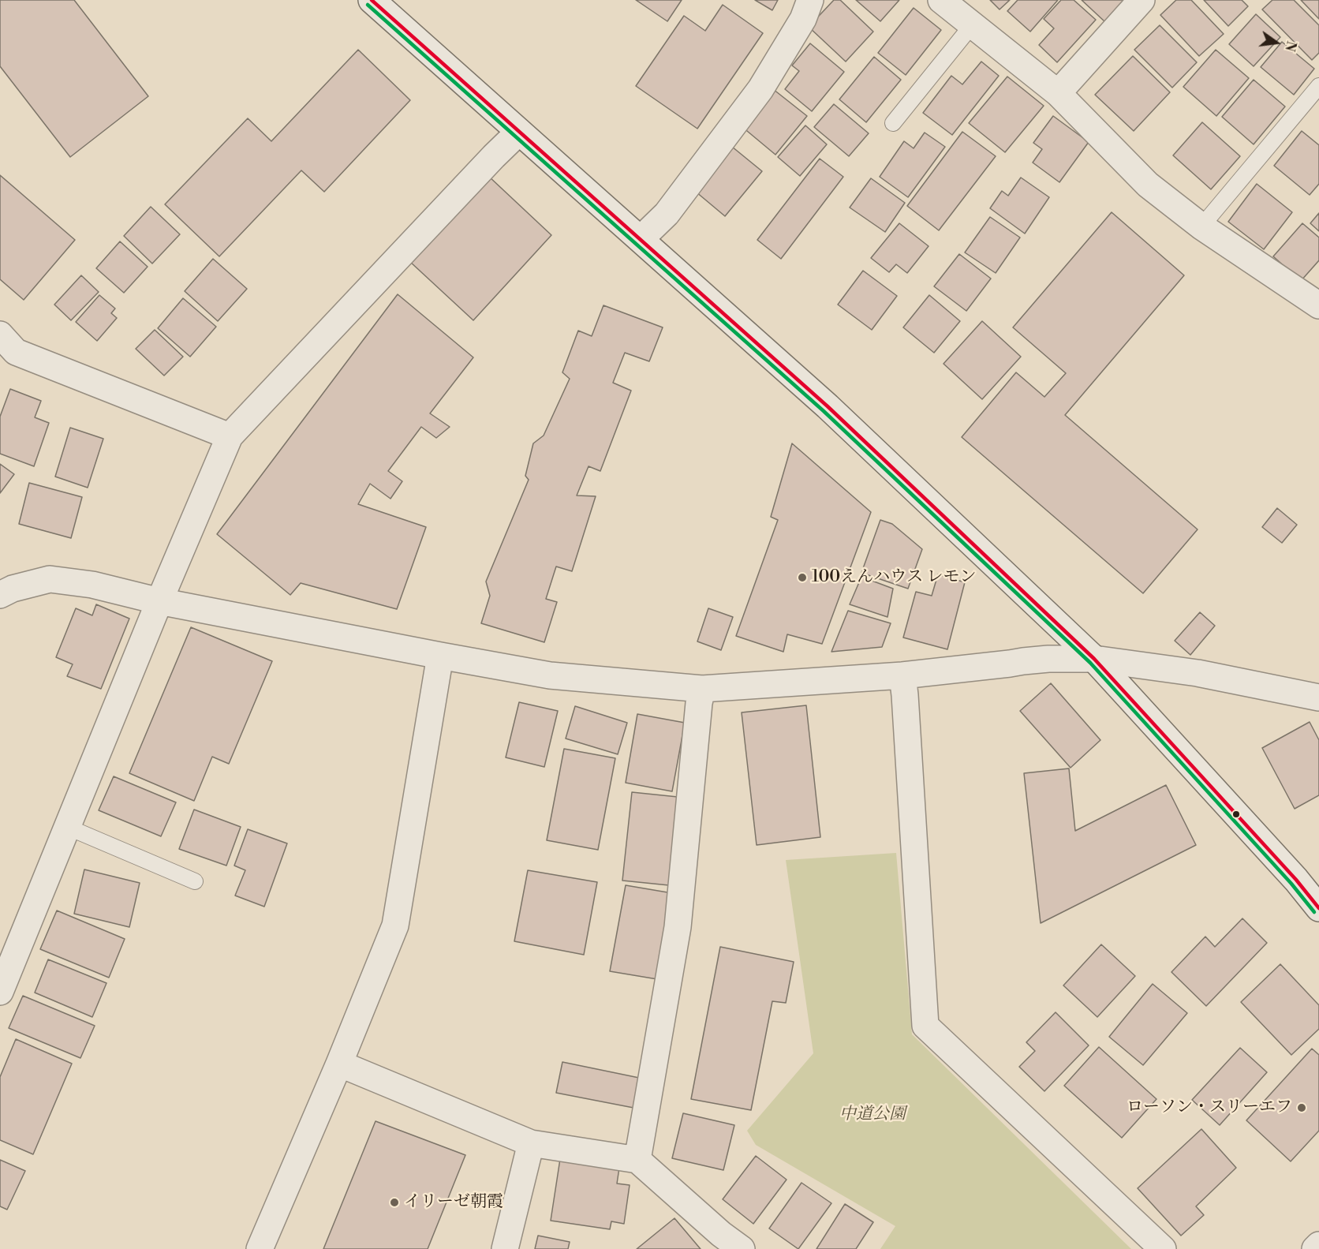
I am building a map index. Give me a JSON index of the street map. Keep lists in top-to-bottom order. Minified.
{"parks":["中道公園"],"places":["100えんハウス レモン","ローソン・スリーエフ","イリーゼ朝霞"],"north":"right"}
